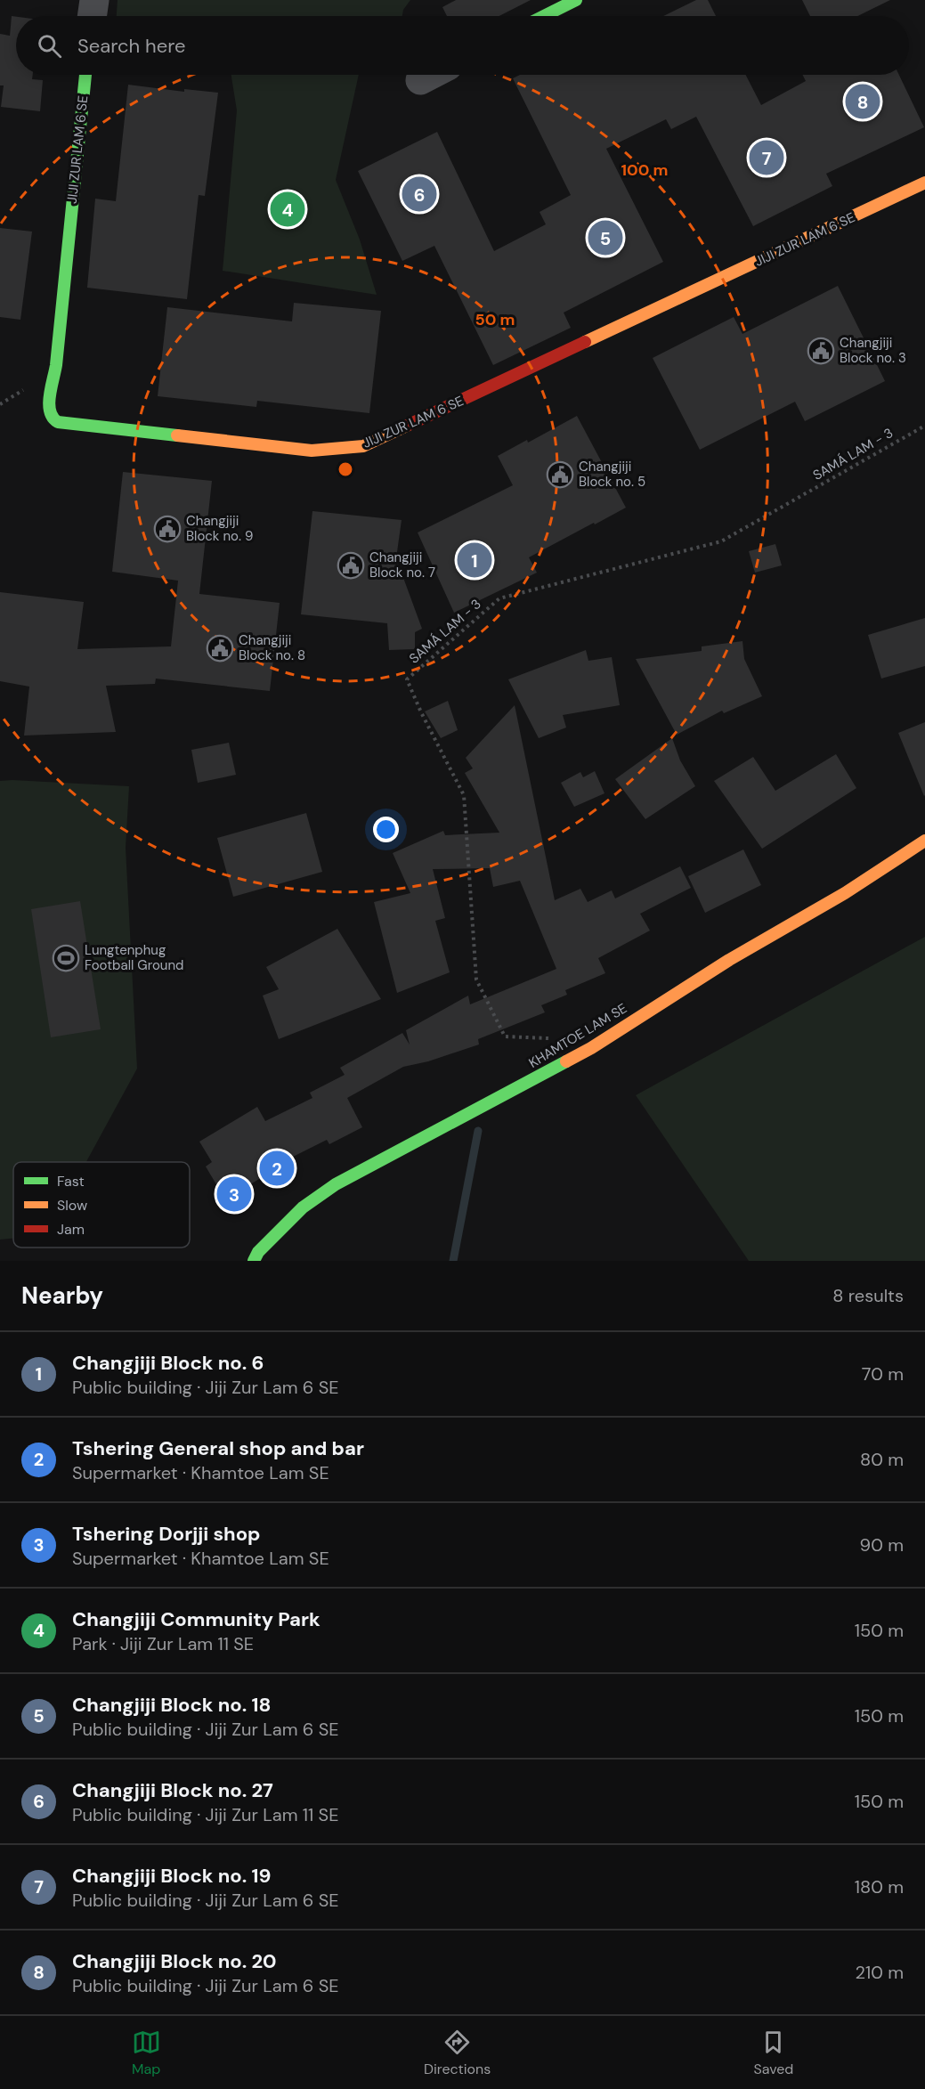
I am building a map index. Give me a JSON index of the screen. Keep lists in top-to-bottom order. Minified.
{"streets":{"street":["JIJI ZUR LAM 6 SE","KHAMTOE LAM SE"],"path":["SAMÁ LAM - 3"]},"crossings":[["SAMÁ LAM - 3","KHAMTOE LAM SE"]],"places":{"public building":["Changjiji Block no. 3","Changjiji Block no. 5","Changjiji Block no. 9","Changjiji Block no. 7","Changjiji Block no. 8"],"sports":["Lungtenphug Football Ground"]},"legend":["Fast","Slow","Jam"],"page":{"search":"Search here","pins":["8","7","6","4","5","1","2","3"],"heading":["Nearby","8 results"],"list":[{"mark":"1","name":"Changjiji Block no. 6","note":"Public building · Jiji Zur Lam 6 SE","value":"70 m"},{"mark":"2","name":"Tshering General shop and bar","note":"Supermarket · Khamtoe Lam SE","value":"80 m"},{"mark":"3","name":"Tshering Dorjji shop","note":"Supermarket · Khamtoe Lam SE","value":"90 m"},{"mark":"4","name":"Changjiji Community Park","note":"Park · Jiji Zur Lam 11 SE","value":"150 m"},{"mark":"5","name":"Changjiji Block no. 18","note":"Public building · Jiji Zur Lam 6 SE","value":"150 m"},{"mark":"6","name":"Changjiji Block no. 27","note":"Public building · Jiji Zur Lam 11 SE","value":"150 m"},{"mark":"7","name":"Changjiji Block no. 19","note":"Public building · Jiji Zur Lam 6 SE","value":"180 m"},{"mark":"8","name":"Changjiji Block no. 20","note":"Public building · Jiji Zur Lam 6 SE","value":"210 m"}],"nav":["Map","Directions","Saved"]},"rings":["100 m","50 m"]}
